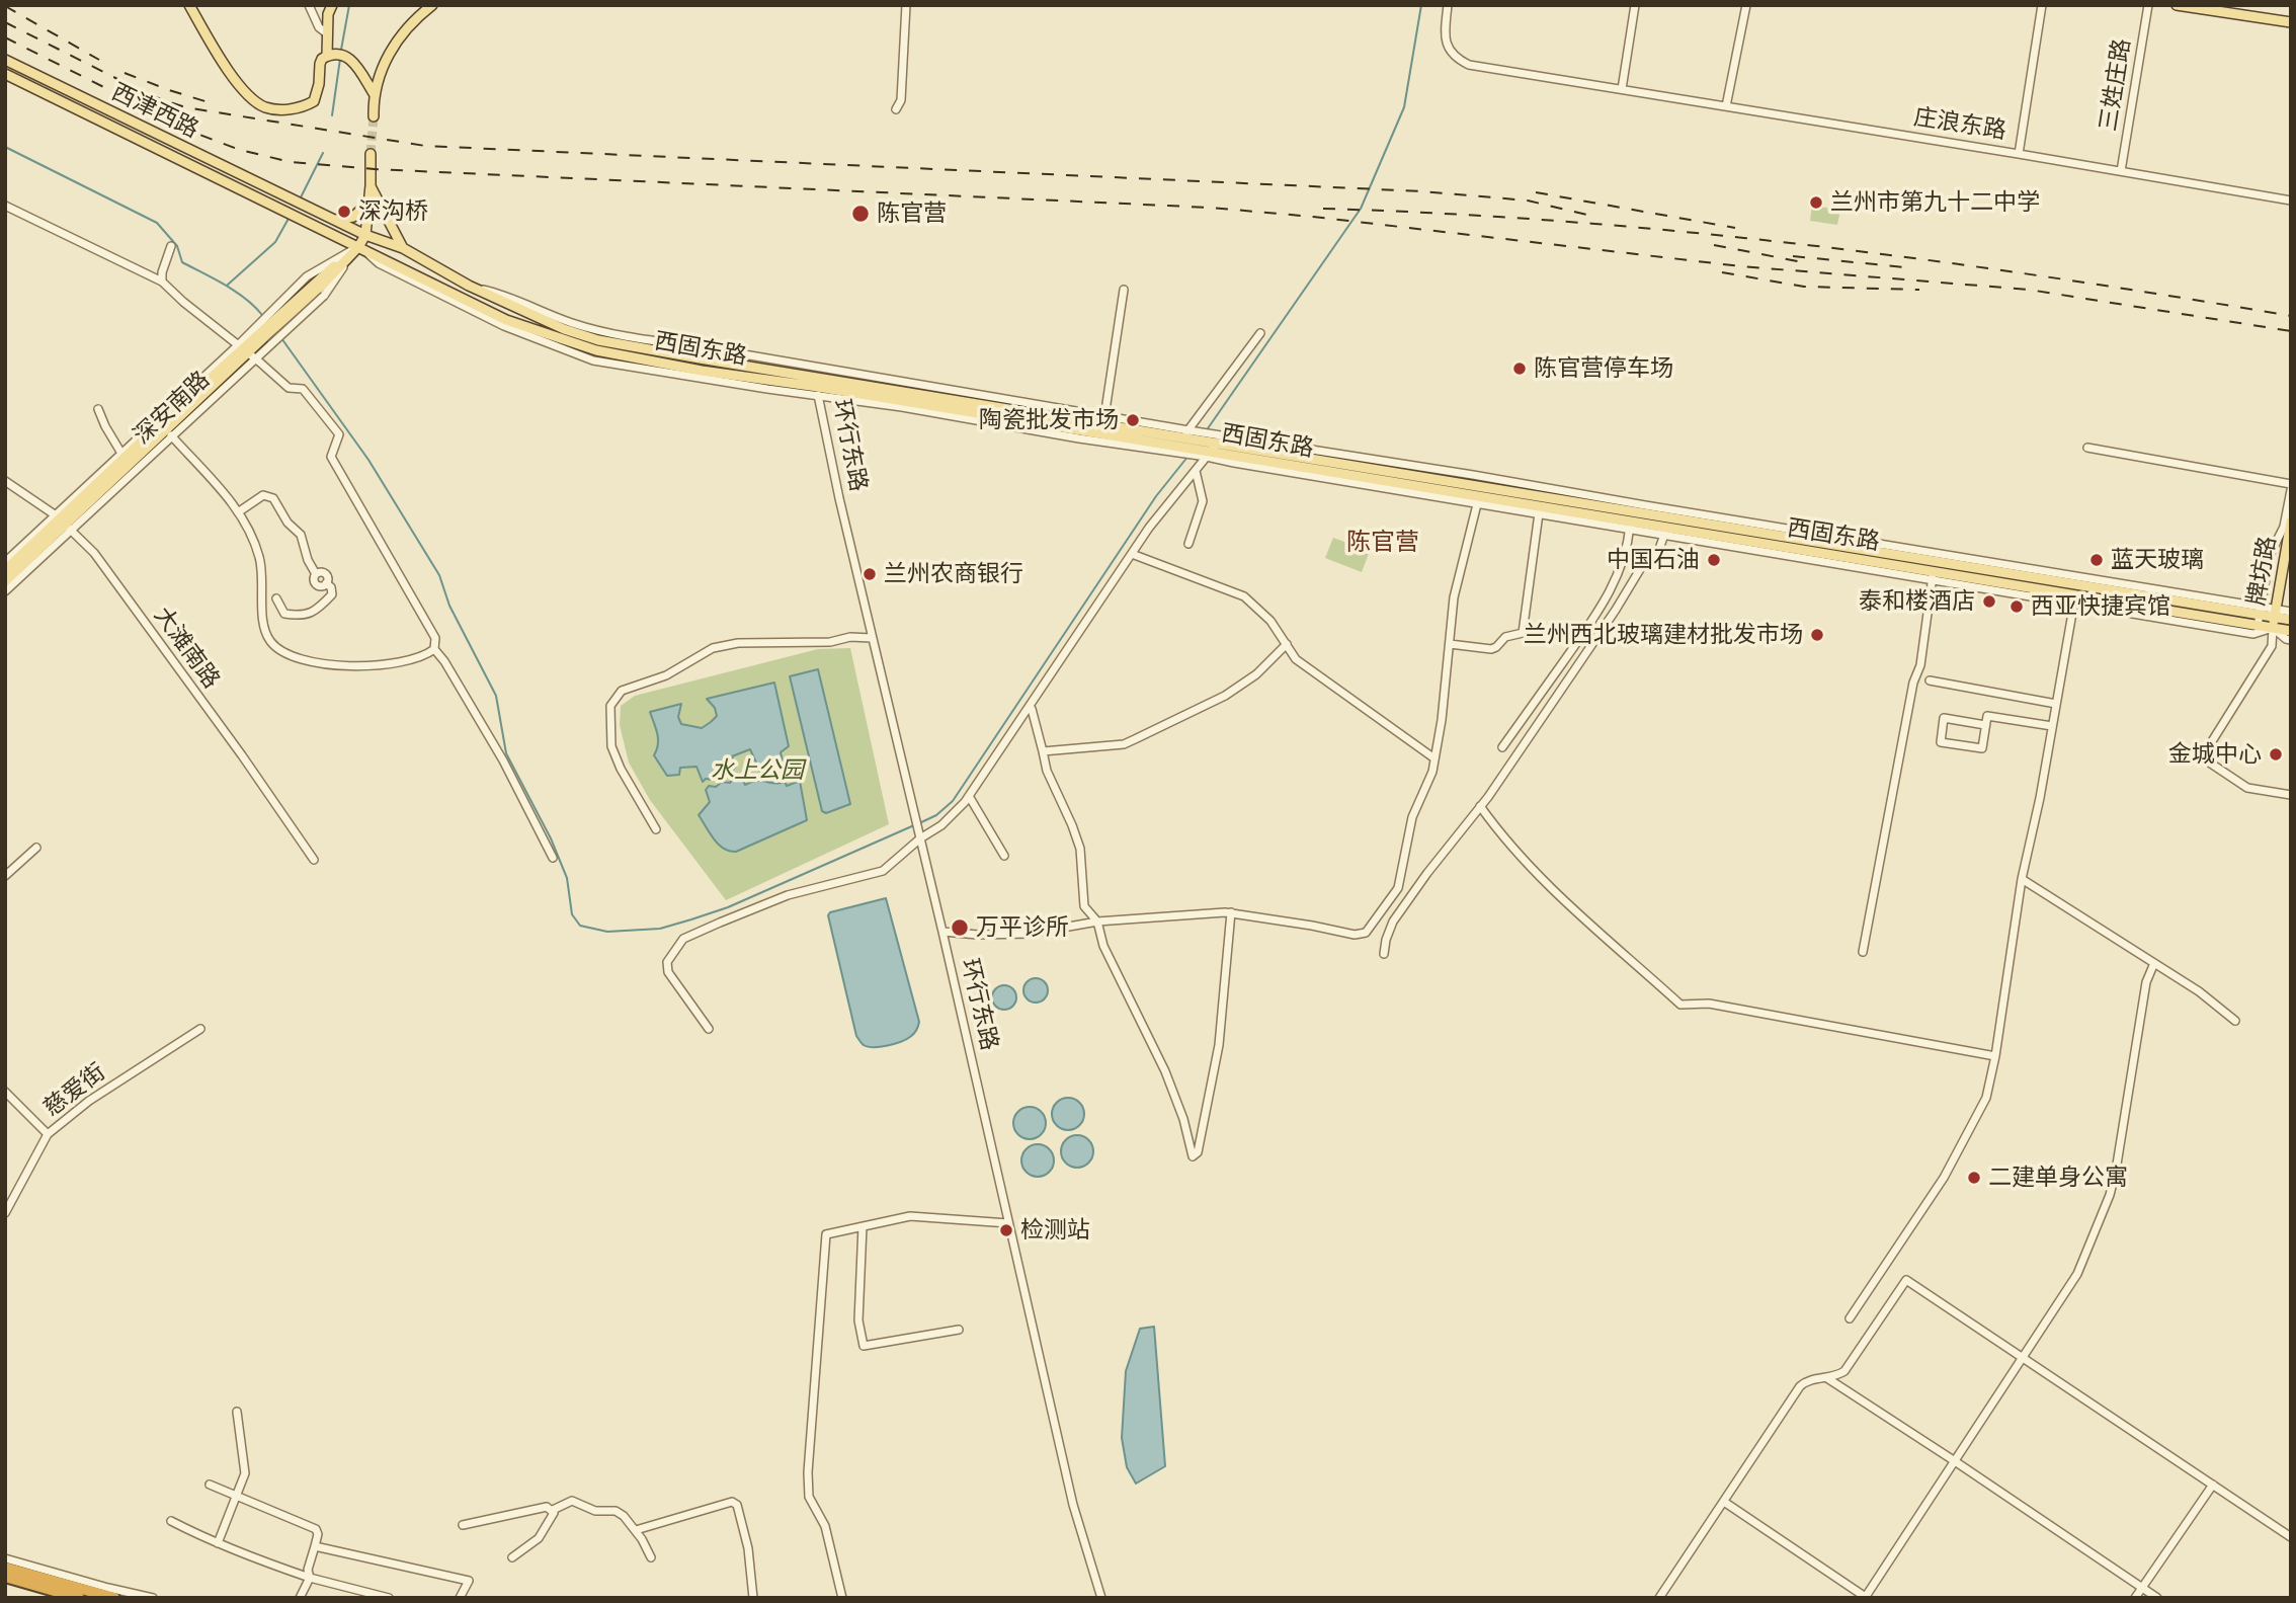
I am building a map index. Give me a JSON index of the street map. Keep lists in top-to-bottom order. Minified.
{"streets":{"main road":["西津西路","西固东路","深安南路","牌坊路"],"street":["三姓庄路","庄浪东路","环行东路","大滩南路","慈爱街"]},"crossings":[["三姓庄路","庄浪东路"],["西津西路","西固东路"],["西固东路","深安南路"],["西固东路","环行东路"],["西固东路","牌坊路"],["深安南路","大滩南路"]],"districts":["陈官营"],"parks":["水上公园"],"places":["兰州市第九十二中学","深沟桥","陈官营","陈官营停车场","陶瓷批发市场","中国石油","蓝天玻璃","兰州农商银行","泰和楼酒店","西亚快捷宾馆","兰州西北玻璃建材批发市场","金城中心","万平诊所","二建单身公寓","检测站"]}
